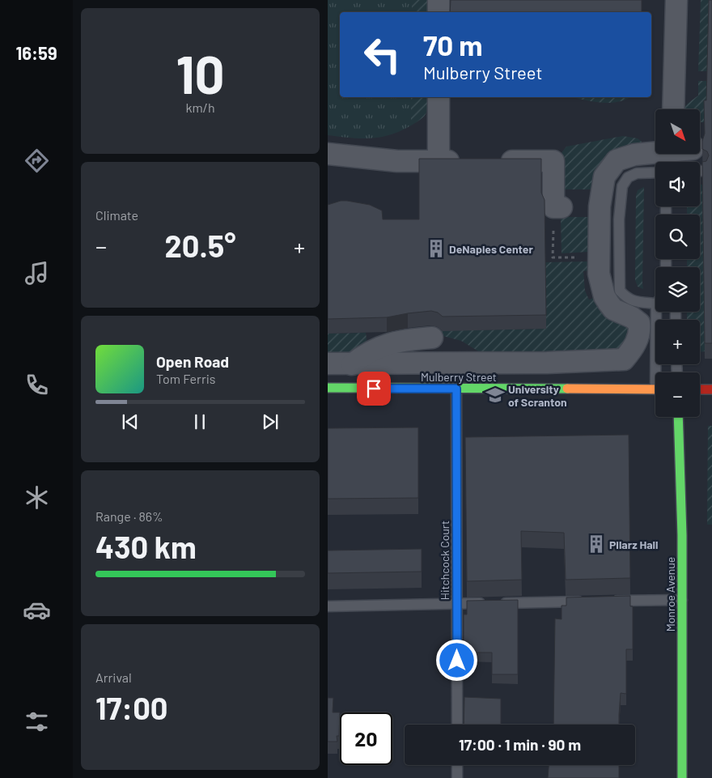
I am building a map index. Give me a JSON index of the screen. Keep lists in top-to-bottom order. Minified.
{"streets":{"street":["Mulberry Street","Monroe Avenue"],"lane":["Hitchcock Court"]},"crossings":[["Mulberry Street","Hitchcock Court"]],"places":{"building":["DeNaples Center","Pilarz Hall"],"school or university":["University of Scranton"]},"north":"bottom right","page":{"tabs":"16:59","tile":[["10","km/h"],"Climate",["Range · 86%","430 km"],["Arrival","17:00"]],"turn":["70 m","Mulberry Street"],"map_buttons":["+","−"],"heat":["−","20.5°","+"],"song":["Open Road","Tom Ferris"],"limit":"20","trip":"17:00 · 1 min · 90 m"}}
